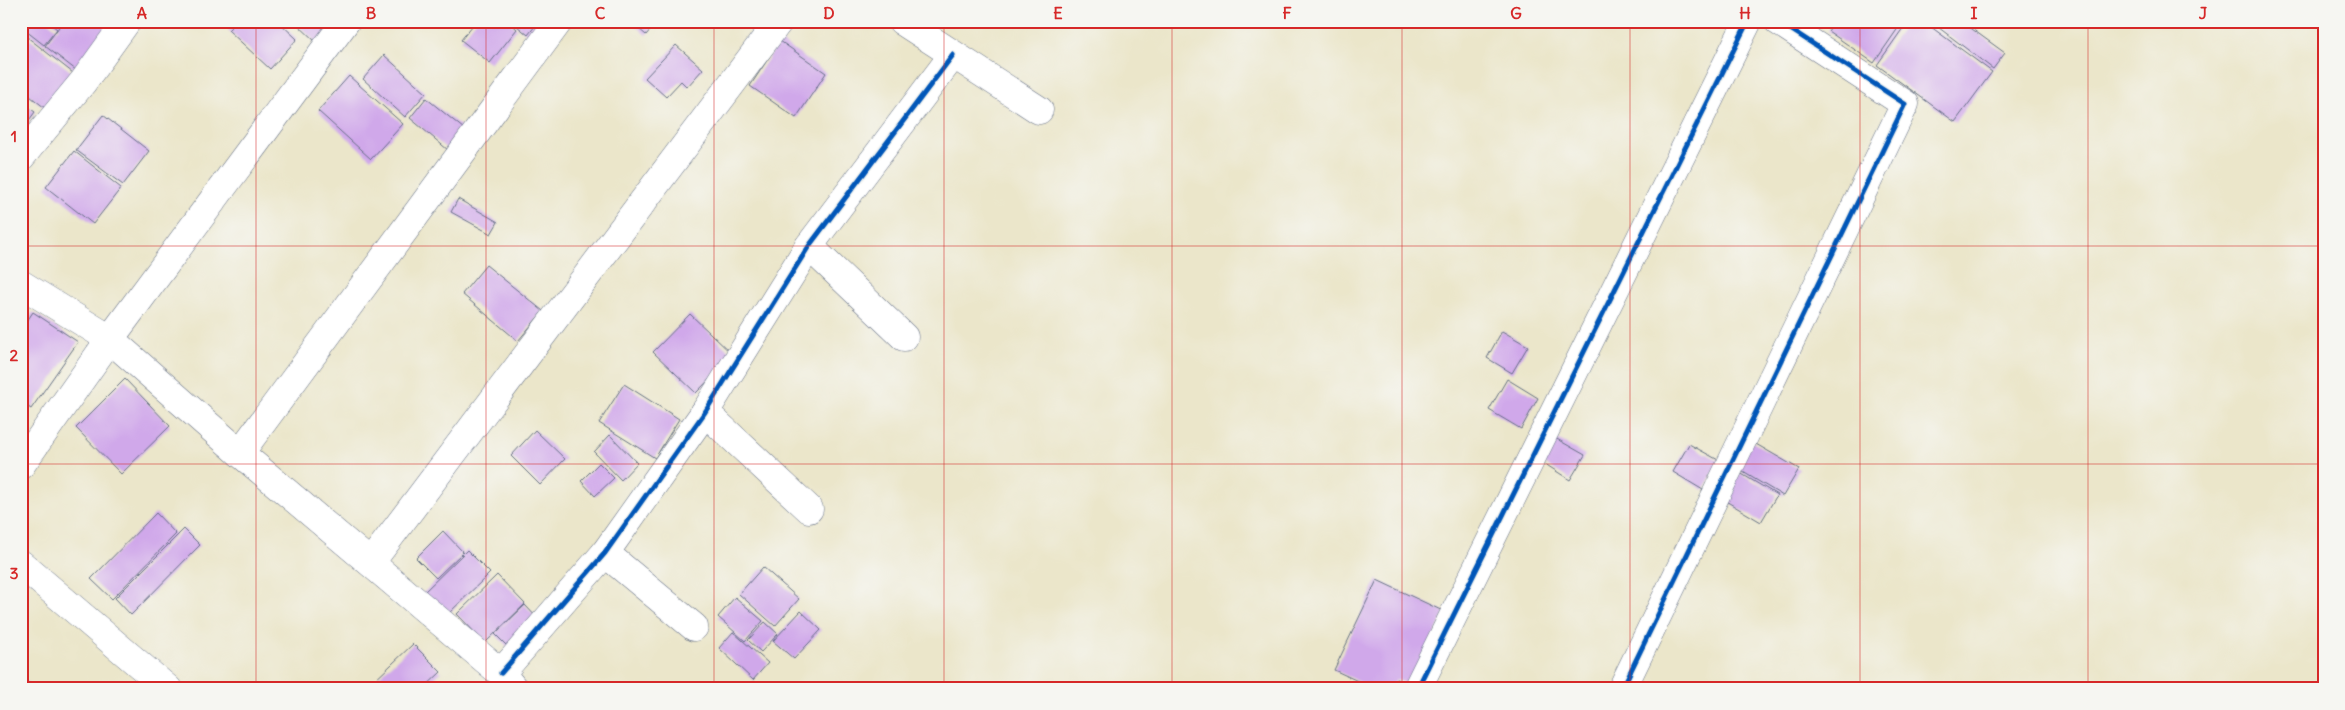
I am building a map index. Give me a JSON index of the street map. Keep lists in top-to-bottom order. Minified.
{"grid":{"columns":["A","B","C","D","E","F","G","H","I","J"],"rows":["1","2","3"]}}
